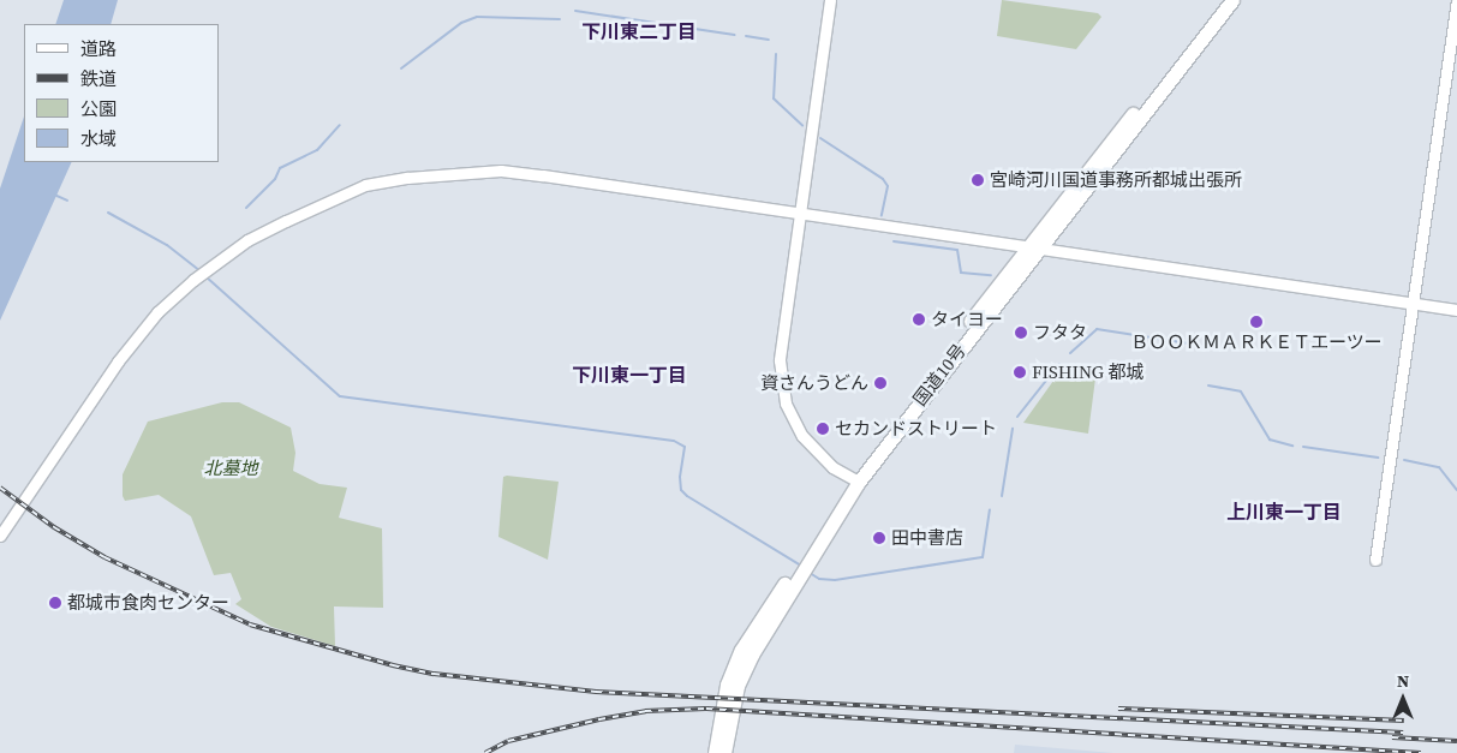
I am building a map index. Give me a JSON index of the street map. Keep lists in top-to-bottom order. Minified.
{"streets":{"highway":["国道10号"]},"districts":["下川東二丁目","下川東一丁目","上川東一丁目"],"parks":["北墓地"],"places":["宮崎河川国道事務所都城出張所","タイヨー","ＢＯＯＫＭＡＲＫＥＴエーツー","フタタ","FISHING 都城","資さんうどん","セカンドストリート","田中書店","都城市食肉センター"],"legend":["道路","鉄道","公園","水域"],"north":"top"}
